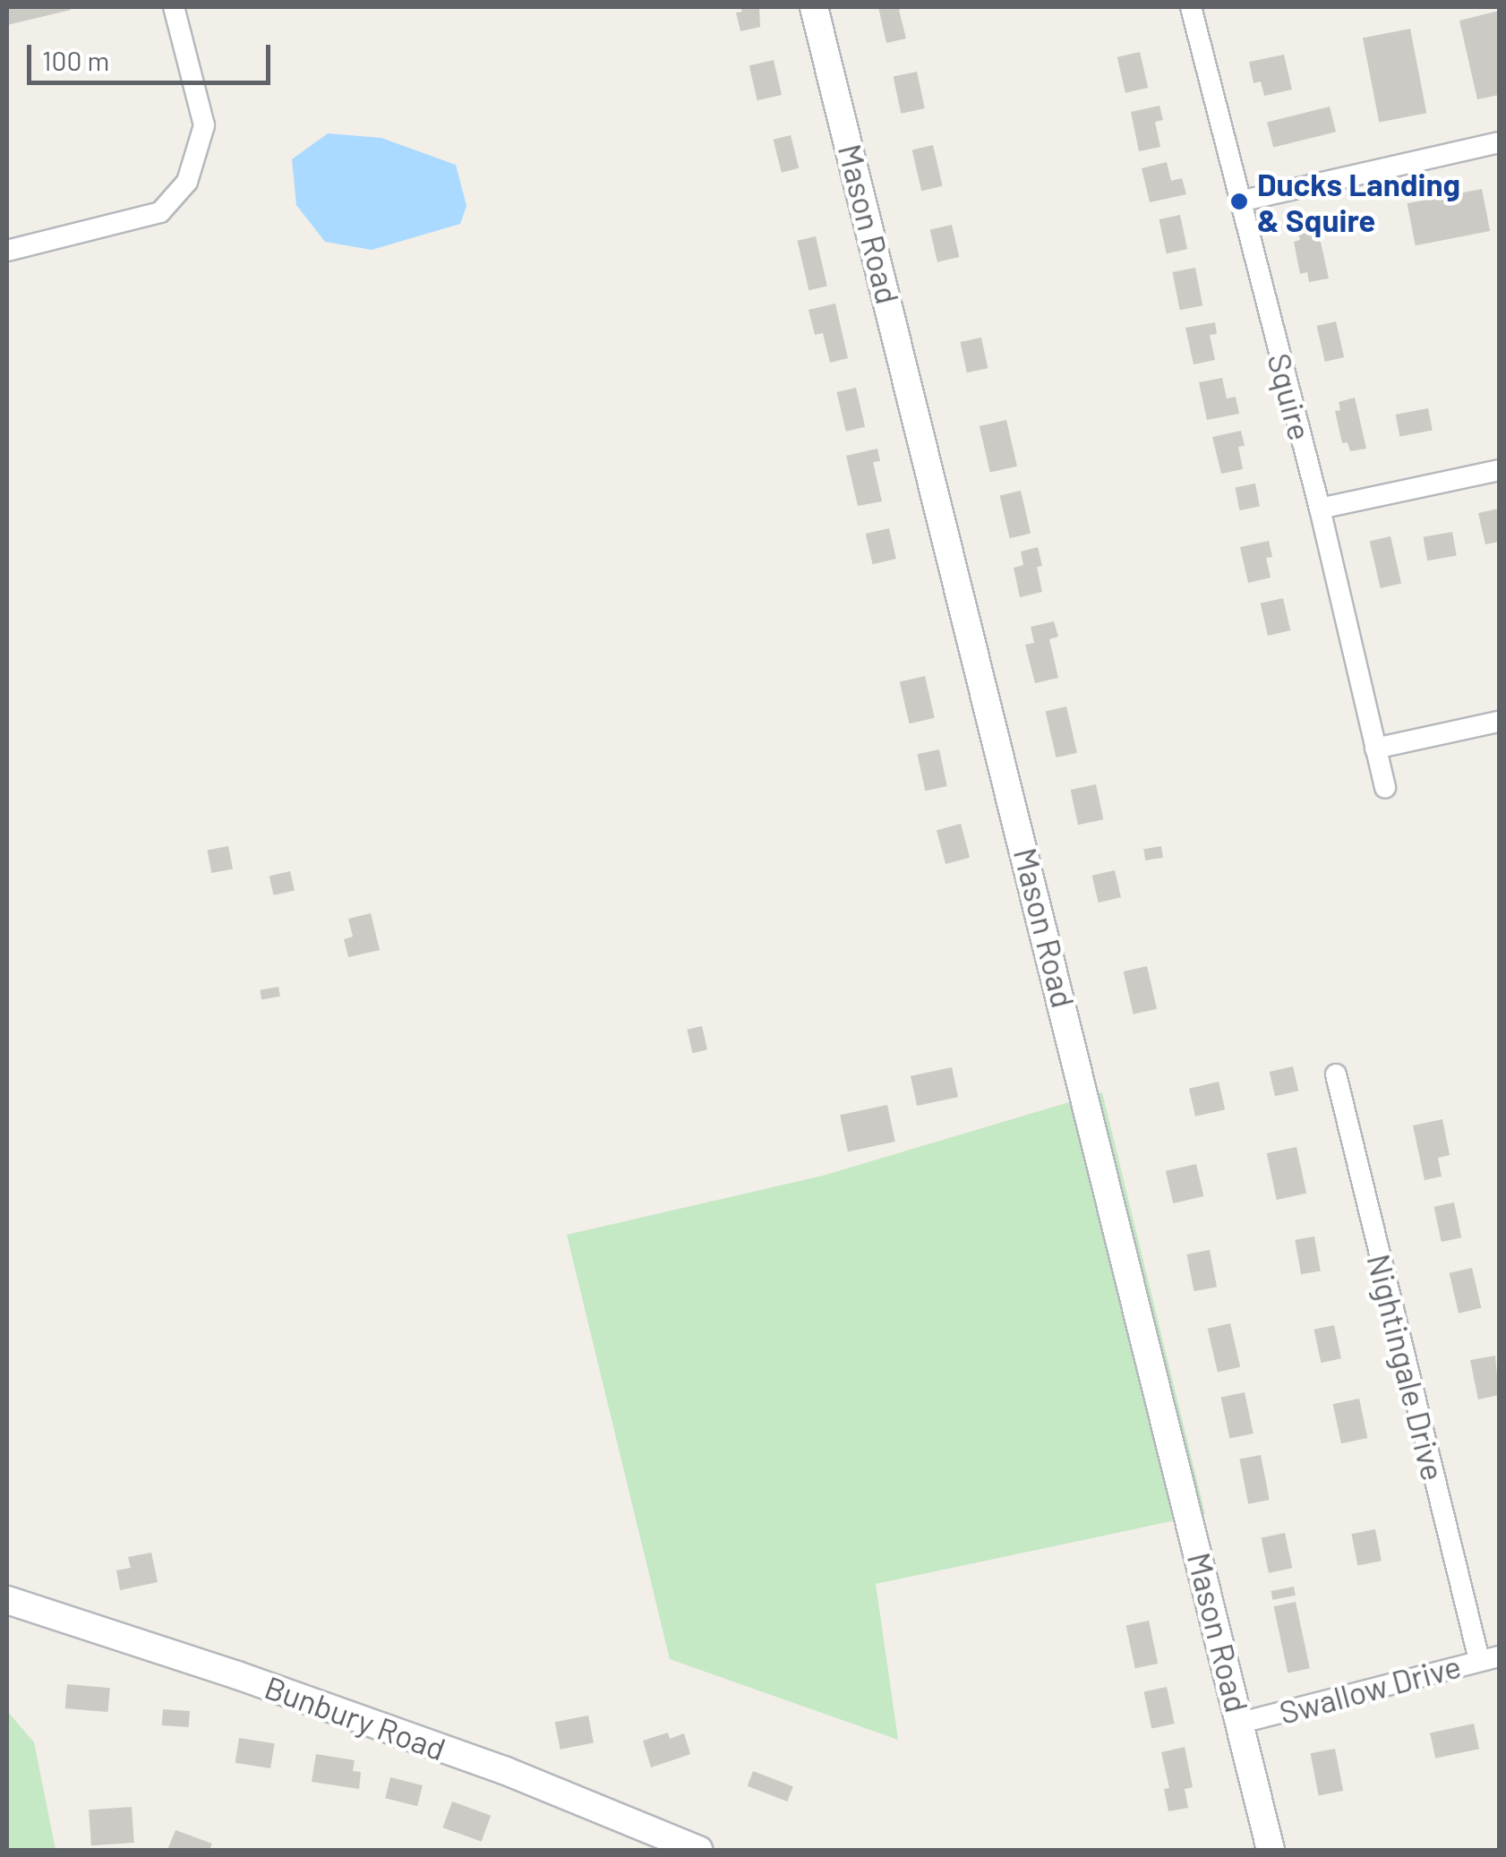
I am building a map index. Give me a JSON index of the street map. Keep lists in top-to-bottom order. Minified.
{"streets":{"street":["Mason Road","Squire","Nightingale Drive","Swallow Drive","Bunbury Road"]},"crossings":[["Mason Road","Swallow Drive"],["Nightingale Drive","Swallow Drive"]],"places":["Ducks Landing & Squire"],"scale_bar":"100 m"}
